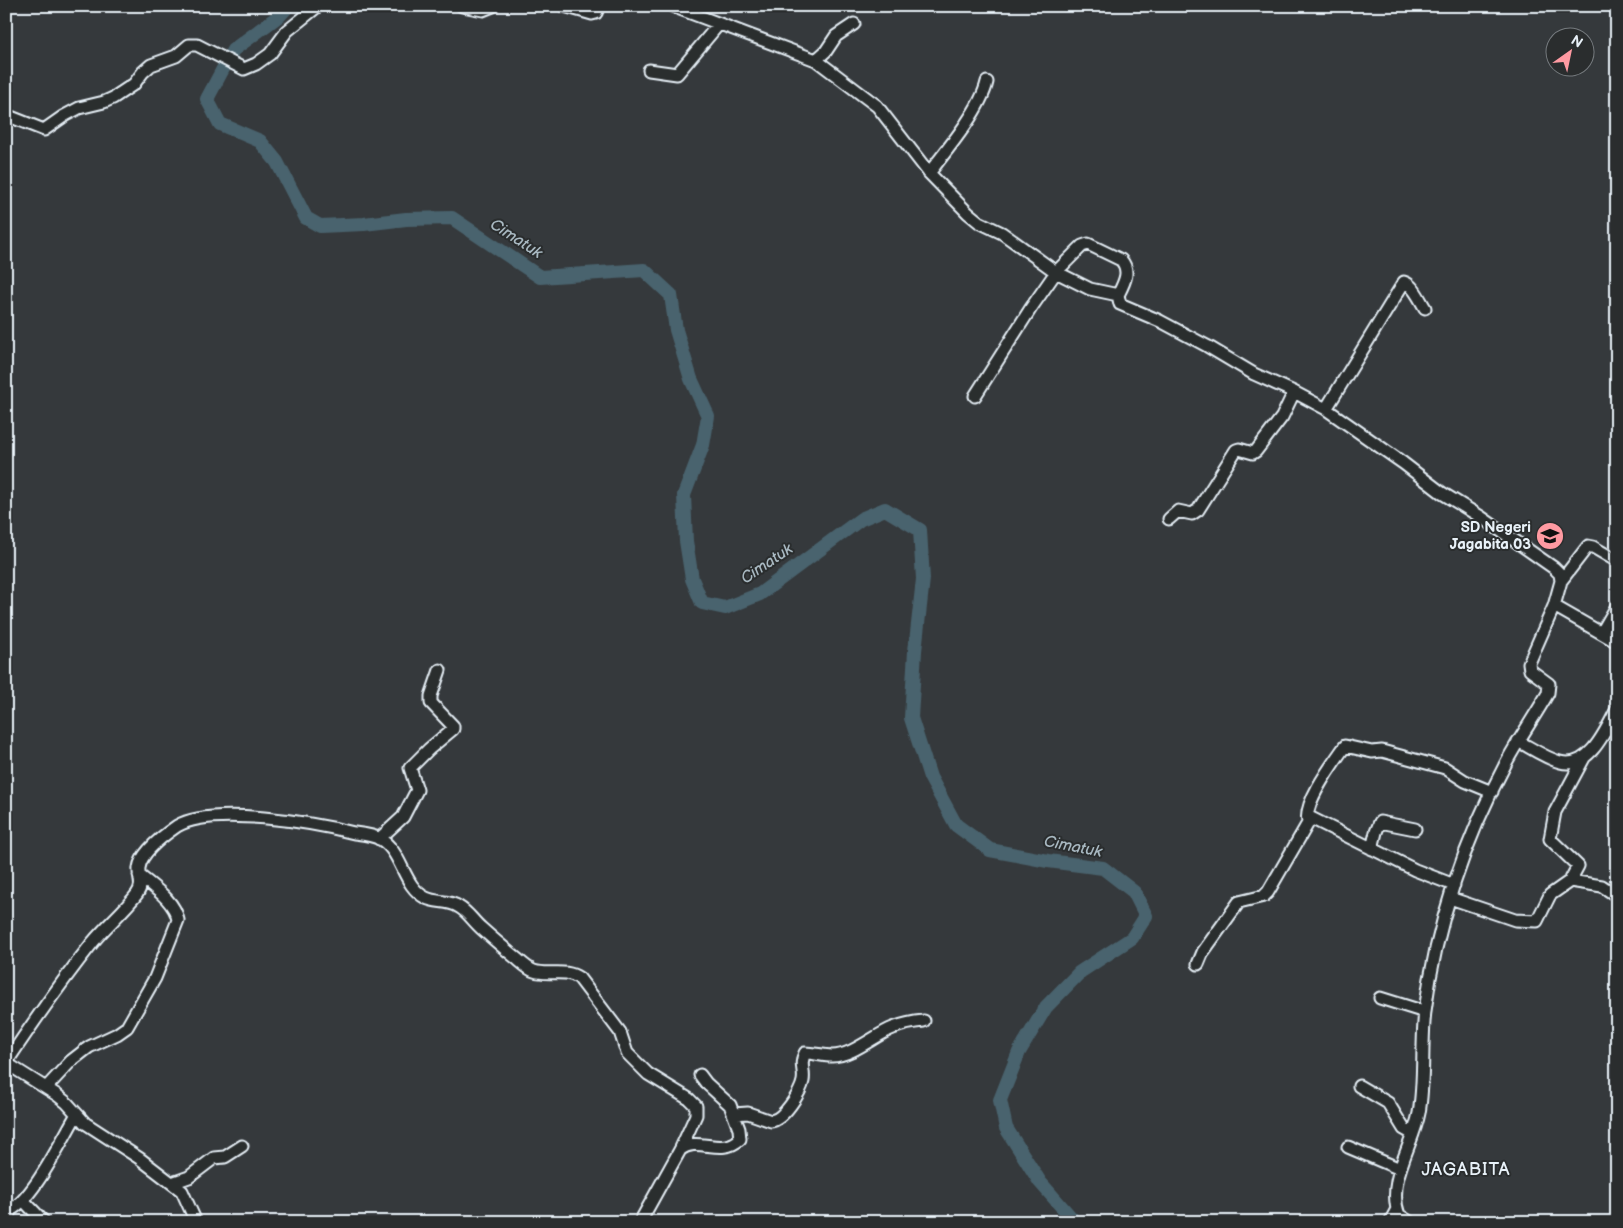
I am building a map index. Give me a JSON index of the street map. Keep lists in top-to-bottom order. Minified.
{"districts":["JAGABITA"],"water":["Cimatuk"],"places":{"school or university":["SD Negeri Jagabita 03"]},"north":"top right"}
